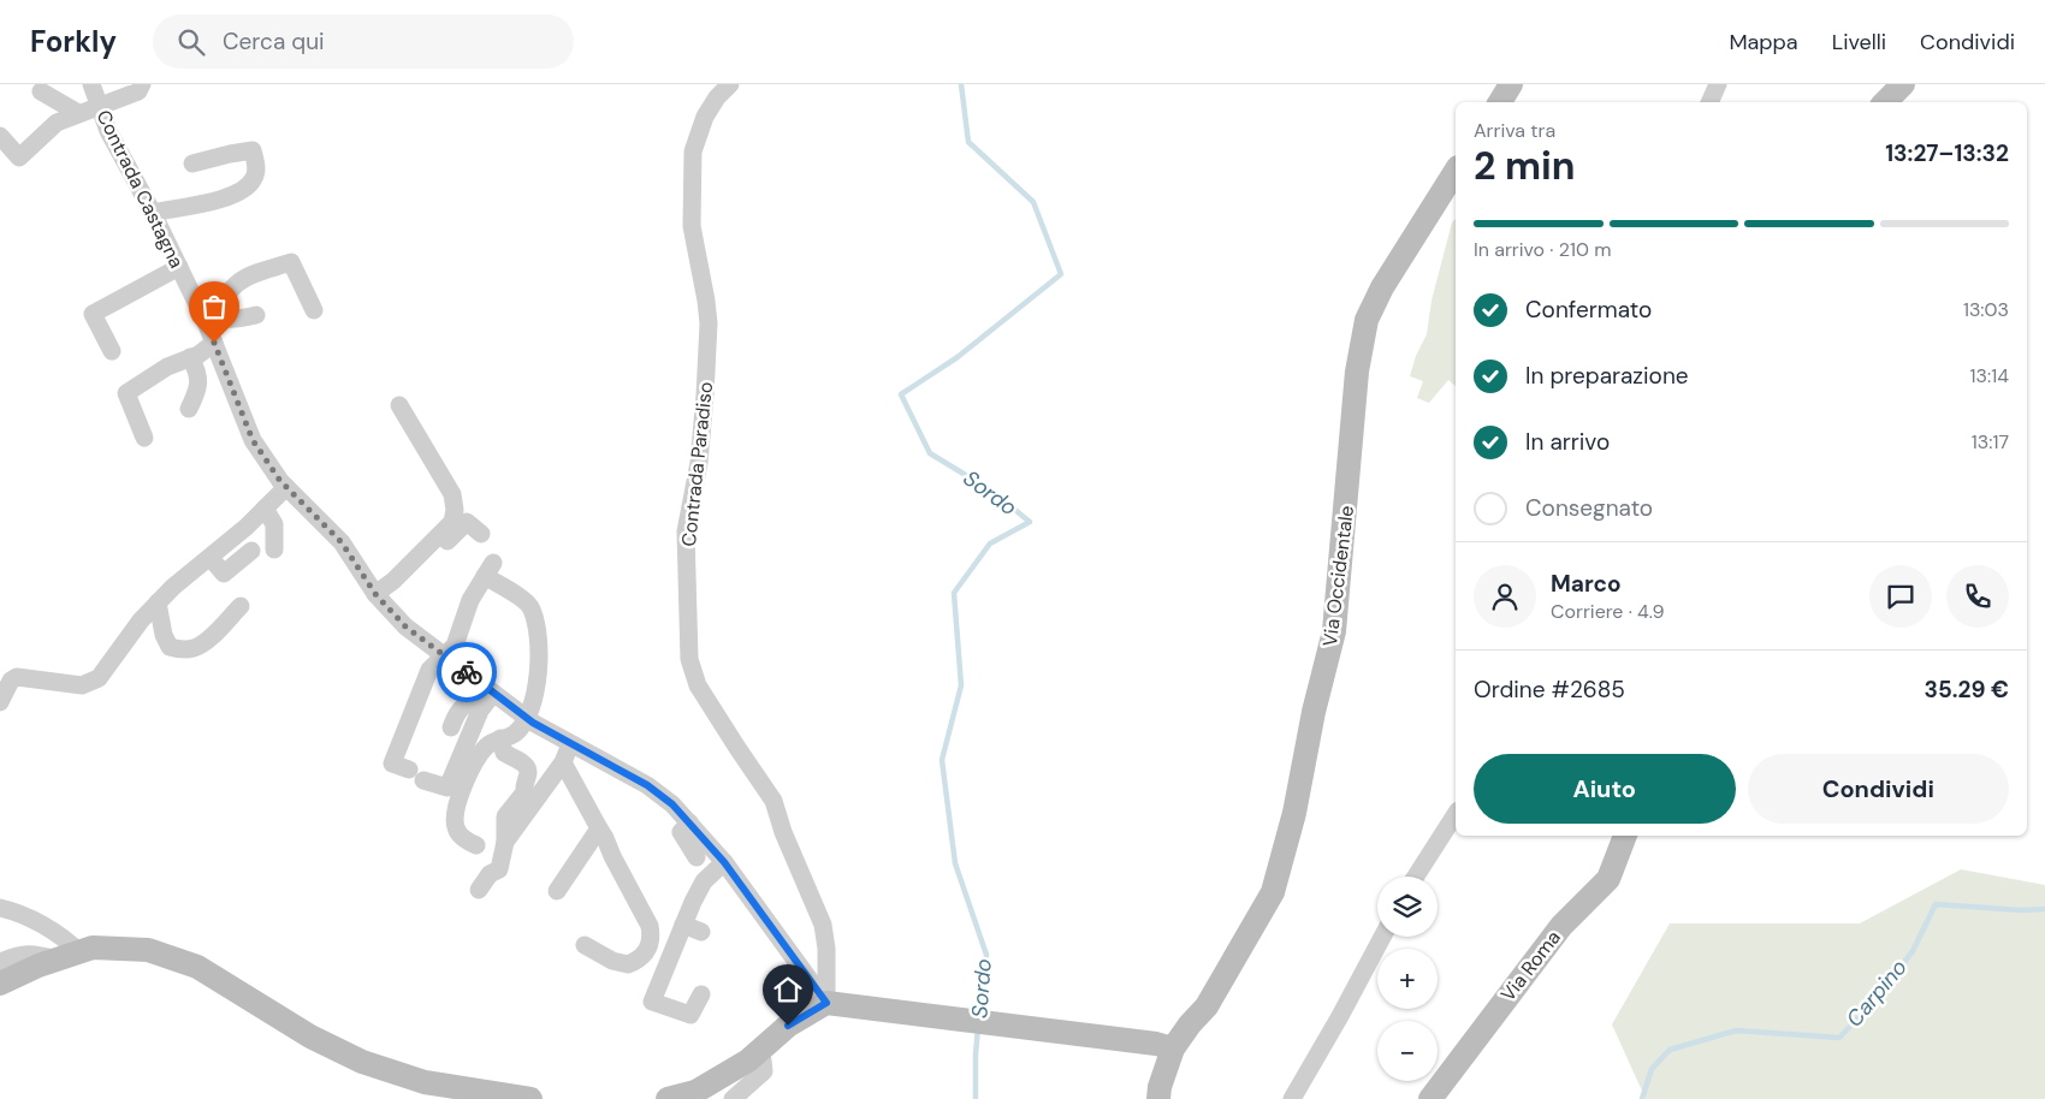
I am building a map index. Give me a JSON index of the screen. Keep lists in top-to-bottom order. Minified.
{"streets":{"main road":["Via Occidentale","Via Roma"],"street":["Contrada Castagna","Contrada Paradiso"]},"crossings":[["Contrada Castagna","Contrada Paradiso"]],"water":["Sordo","Carpino"],"page":{"header":"Forkly","search":"Cerca qui","nav":["Mappa","Livelli","Condividi"],"heading":["2 min","Arriva tra","13:27–13:32"],"panel":["Marco","Corriere · 4.9","Ordine #2685","35.29 €"],"bar":"In arrivo · 210 m","list":[["Confermato","13:03"],["In preparazione","13:14"],["In arrivo","13:17"],"Consegnato"],"buttons":["Aiuto","Condividi"],"map_buttons":["+","−"]}}
